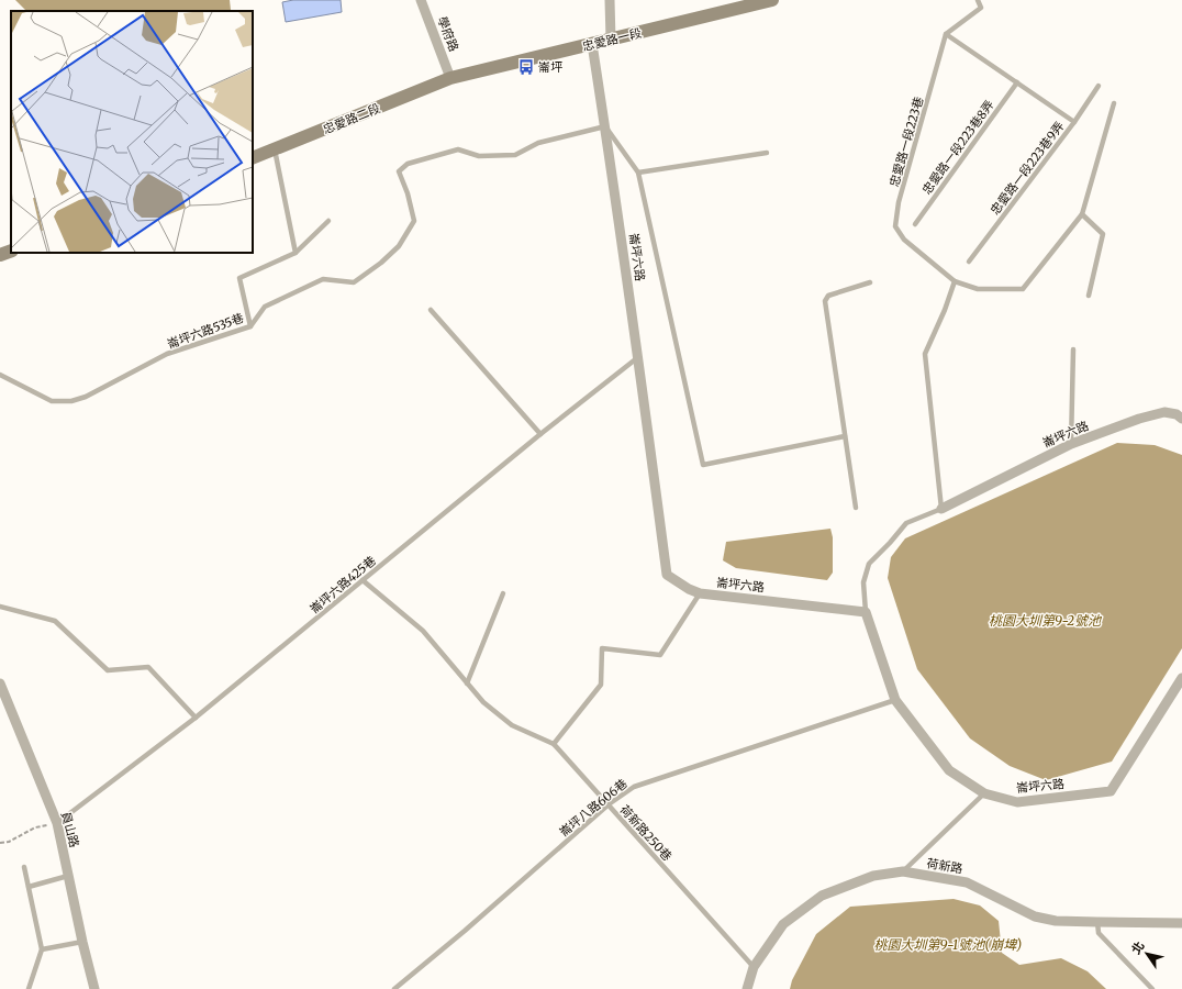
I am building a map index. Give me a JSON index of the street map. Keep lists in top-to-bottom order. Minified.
{"streets":{"main road":["忠愛路一段","忠愛路二段"],"street":["學府路","崙坪六路","員山路","荷新路"],"lane":["忠愛路一段223巷","忠愛路一段223巷8弄","忠愛路一段223巷9弄","崙坪六路535巷","崙坪六路425巷","崙坪八路606巷","荷新路250巷"]},"crossings":[["學府路","忠愛路一段"],["學府路","忠愛路二段"],["忠愛路一段","忠愛路二段"],["忠愛路一段","崙坪六路"],["崙坪六路","崙坪六路535巷"],["崙坪六路","崙坪六路425巷"],["崙坪六路","崙坪八路606巷"],["崙坪六路425巷","員山路"],["崙坪六路425巷","荷新路250巷"],["崙坪八路606巷","荷新路250巷"],["荷新路250巷","荷新路"]],"water":["桃園大圳第9-2號池","桃園大圳第9-1號池(崩埤)"],"places":{"bus stop":["崙坪"]},"north":"top left"}
